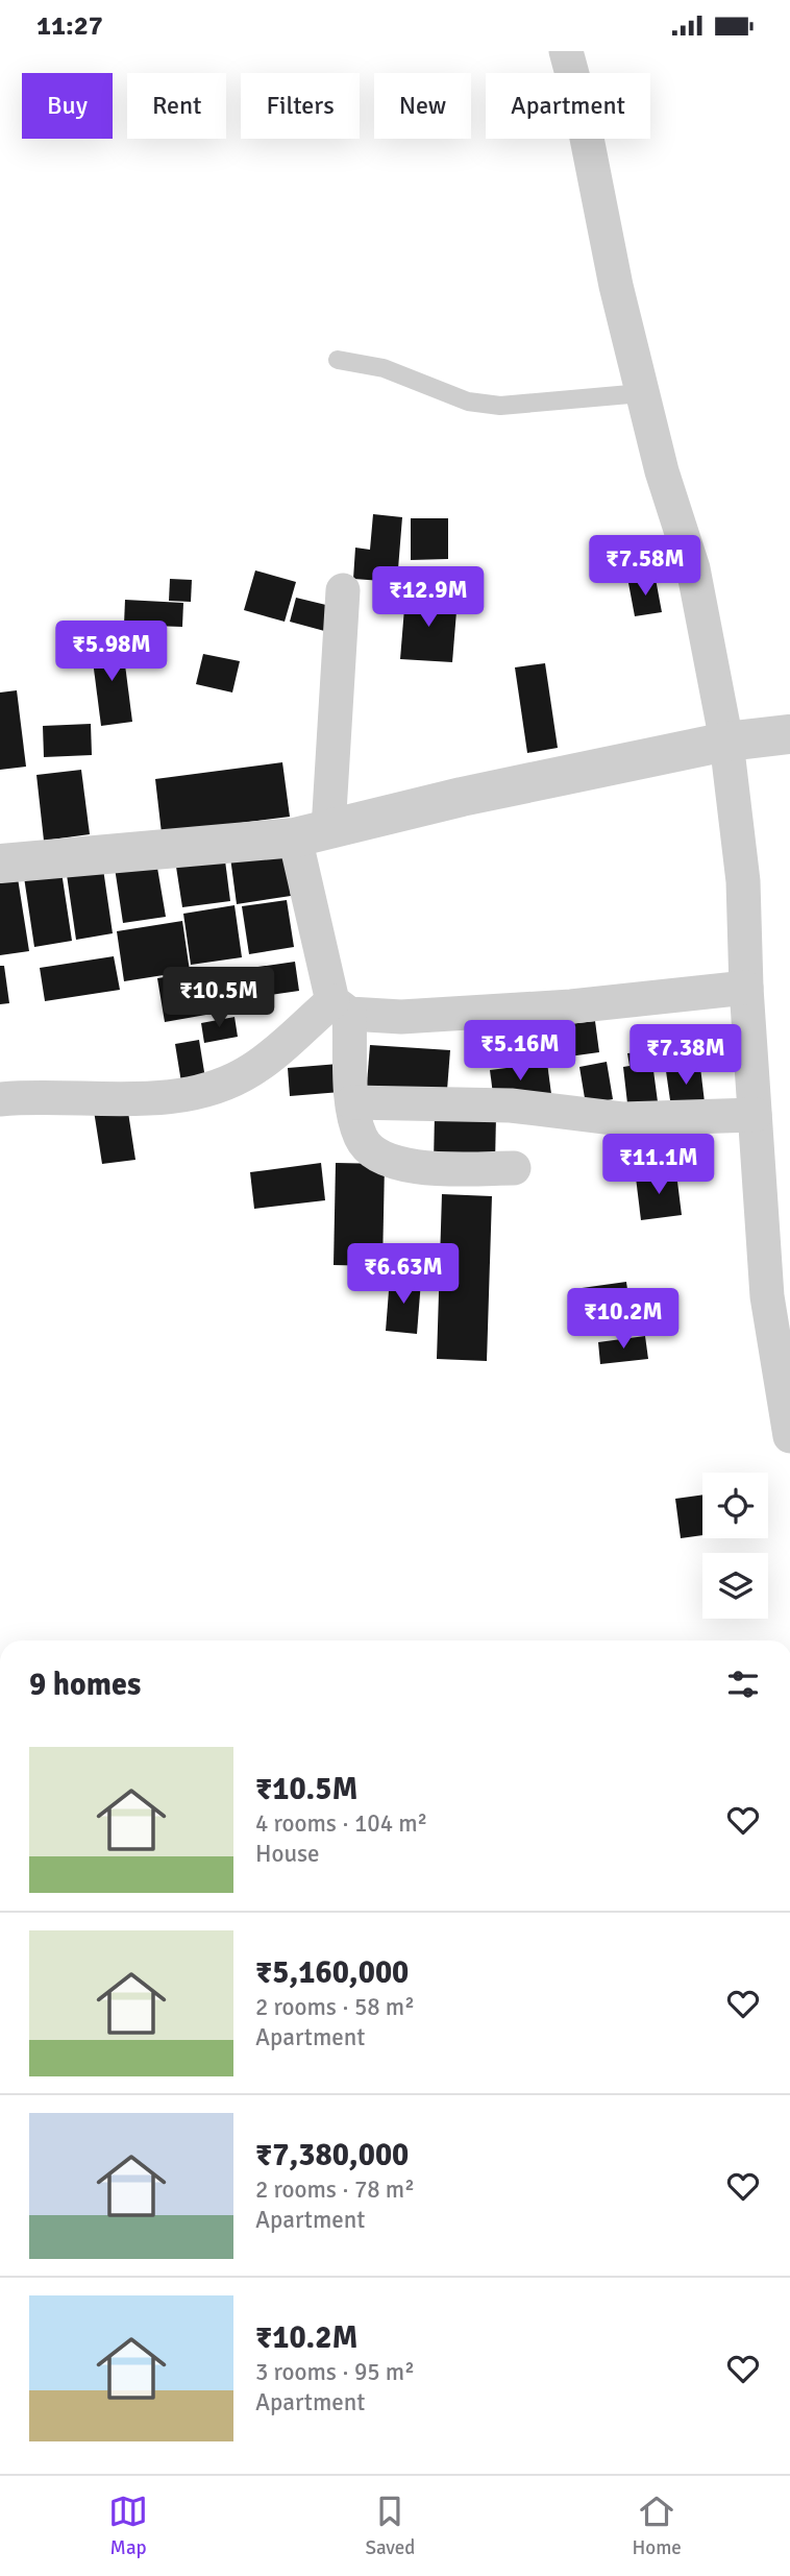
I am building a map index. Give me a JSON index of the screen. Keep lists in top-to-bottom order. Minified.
{"page":{"status":"11:27","chip":["Buy","Rent","Filters","New","Apartment"],"price":["₹7.58M","₹12.9M","₹5.98M","₹10.5M","₹5.16M","₹7.38M","₹11.1M","₹6.63M","₹10.2M"],"heading":"9 homes","list":[{"name":"₹10.5M","note":"4 rooms · 104 m² · House"},{"name":"₹5,160,000","note":"2 rooms · 58 m² · Apartment"},{"name":"₹7,380,000","note":"2 rooms · 78 m² · Apartment"},{"name":"₹10.2M","note":"3 rooms · 95 m² · Apartment"}],"tabs":["Map","Saved","Home"]}}
